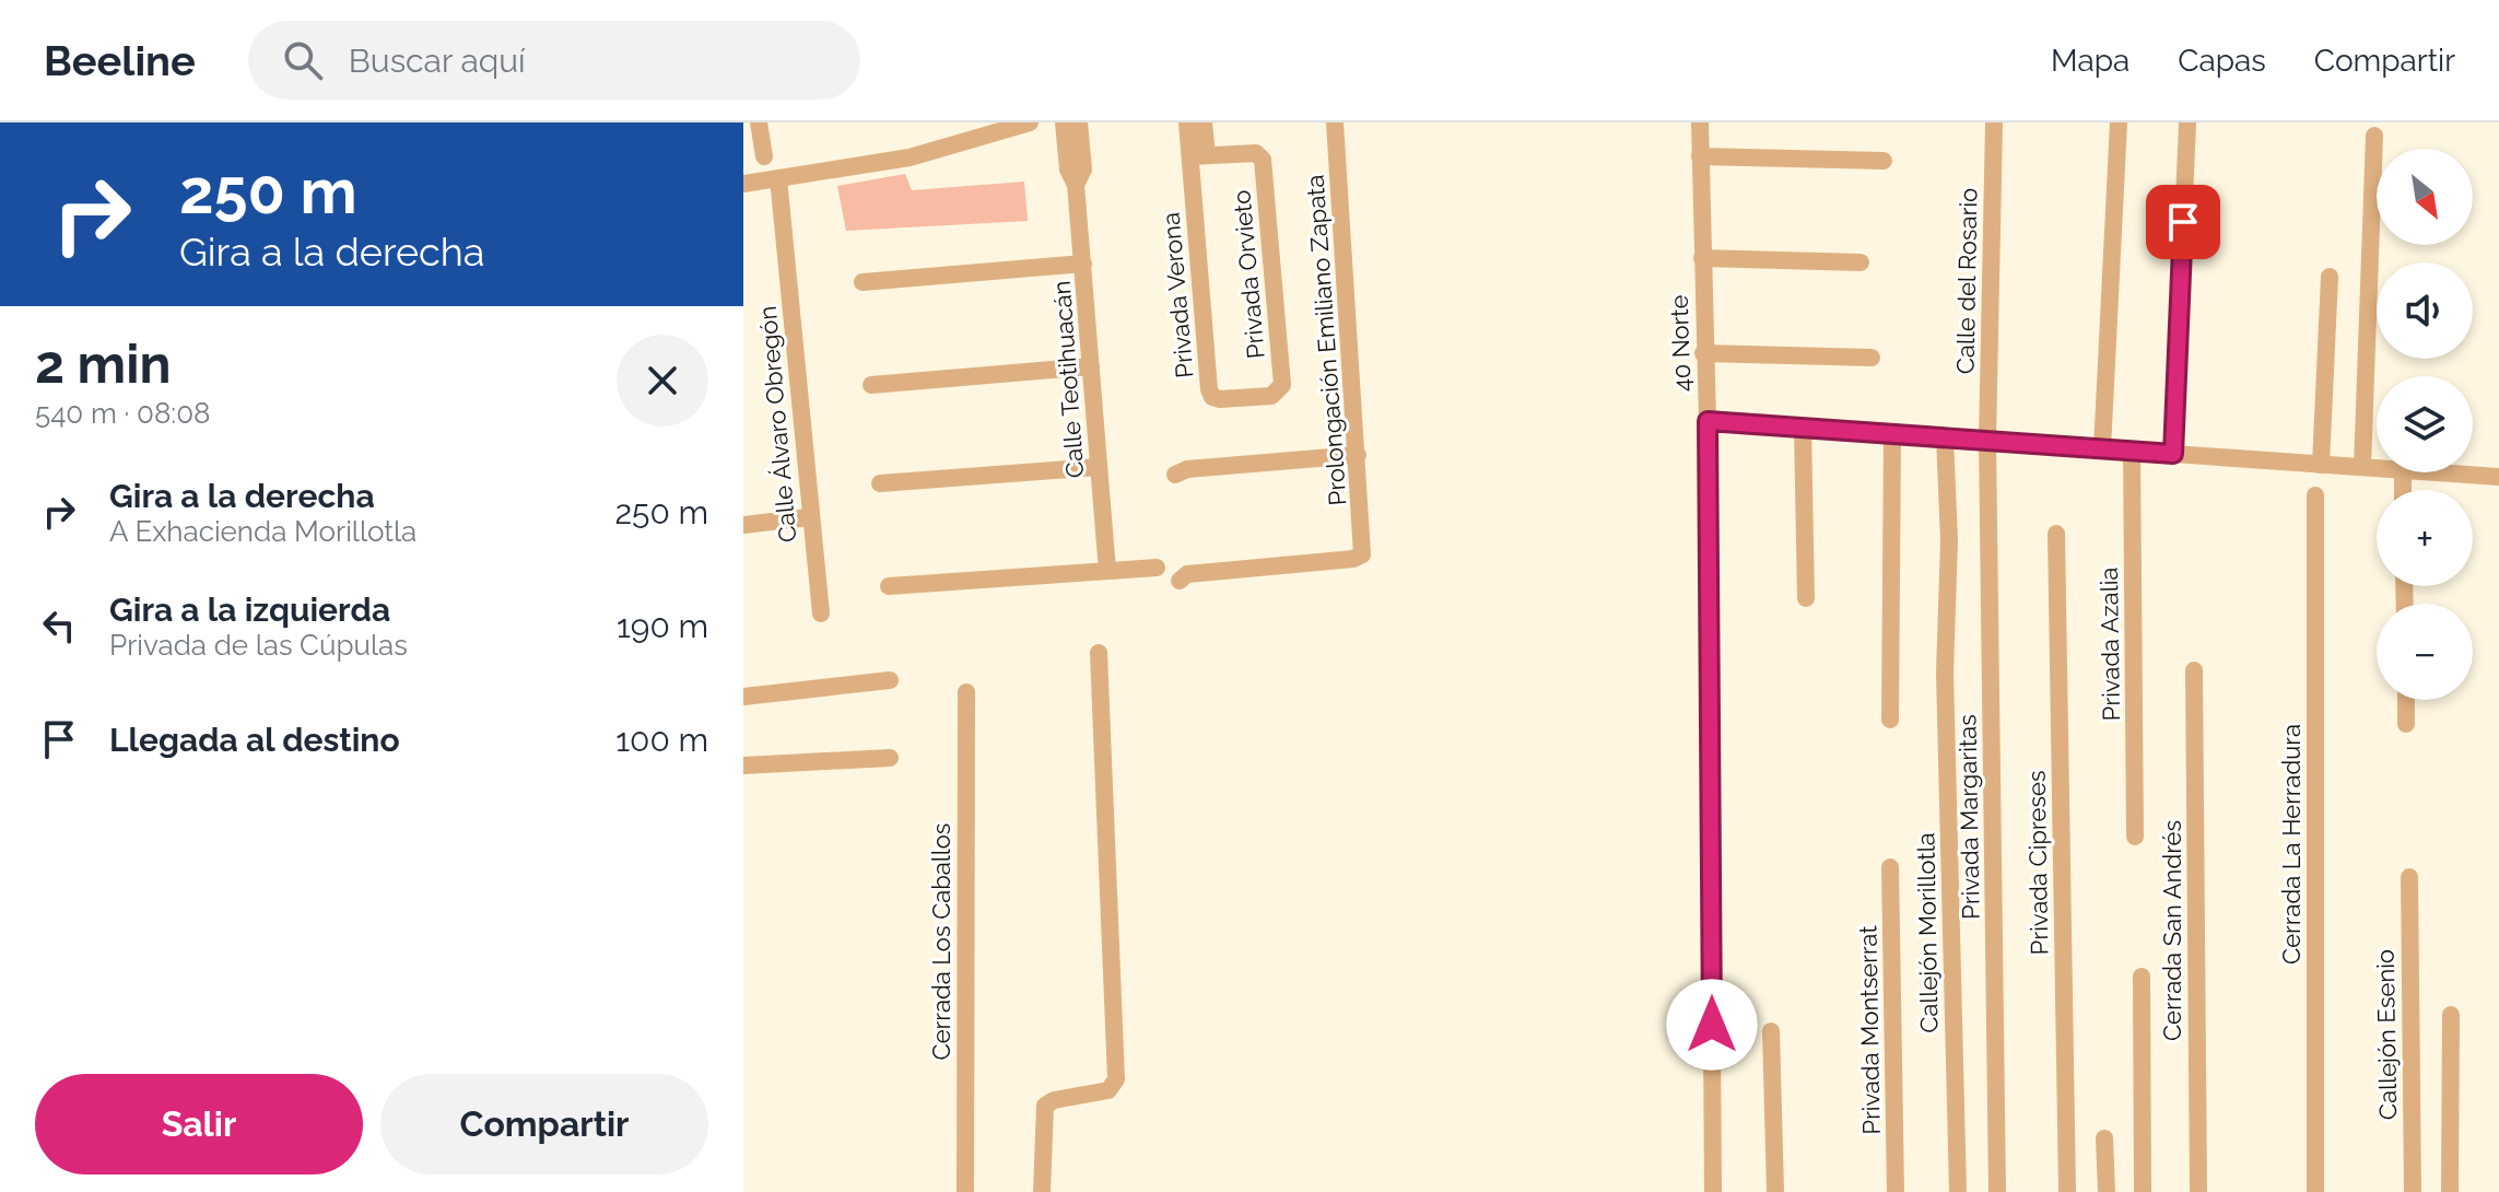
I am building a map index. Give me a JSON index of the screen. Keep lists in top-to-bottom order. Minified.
{"streets":{"street":["Privada Orvieto","Calle del Rosario","Privada Verona","Prolongación Emiliano Zapata","40 Norte","Calle Teotihuacán","Calle Álvaro Obregón","Privada Azalia","Privada Margaritas","Cerrada La Herradura","Privada Cipreses","Cerrada San Andrés","Callejón Morillotla","Cerrada Los Caballos","Privada Montserrat","Callejón Esenio"]},"crossings":[["Privada Orvieto","Privada Verona"],["Calle del Rosario","Privada Margaritas"]],"north":"bottom right","page":{"header":"Beeline","search":"Buscar aquí","nav":["Mapa","Capas","Compartir"],"turn":["250 m","Gira a la derecha"],"map_buttons":["+","−"],"heading":["2 min","540 m · 08:08"],"list":[{"name":"Gira a la derecha","note":"A Exhacienda Morillotla","value":"250 m"},{"name":"Gira a la izquierda","note":"Privada de las Cúpulas","value":"190 m"},{"name":"Llegada al destino","value":"100 m"}],"buttons":["Salir","Compartir"]}}
